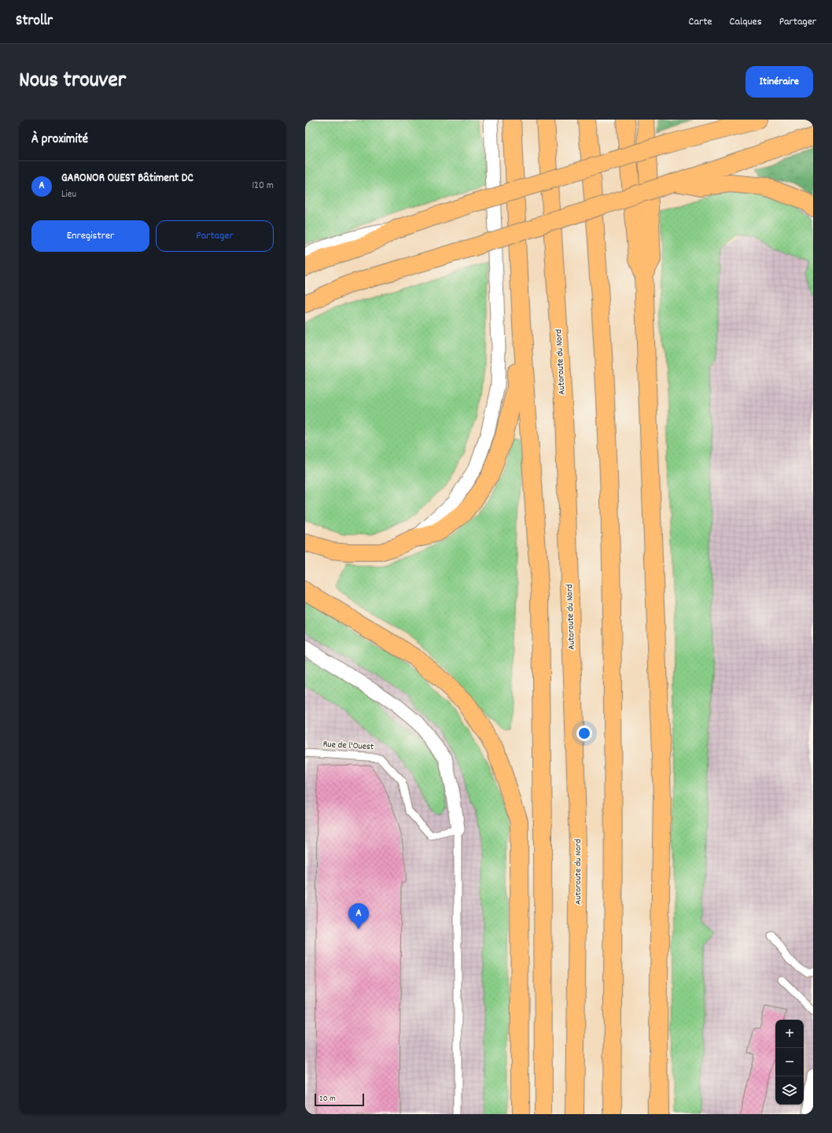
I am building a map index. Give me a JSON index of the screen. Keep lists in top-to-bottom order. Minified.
{"streets":{"highway":["Autoroute du Nord"],"lane":["Rue de l'Ouest"]},"scale_bar":"20 m","page":{"header":"Strollr","nav":["Carte","Calques","Partager"],"title":"Nous trouver","buttons":["Itinéraire",["Enregistrer","Partager"]],"heading":"À proximité","list":[{"mark":"A","name":"GARONOR OUEST Bâtiment DC","note":"Lieu","value":"120 m"}],"pins":"A","map_buttons":["+","−"],"scale":"20 m"}}
